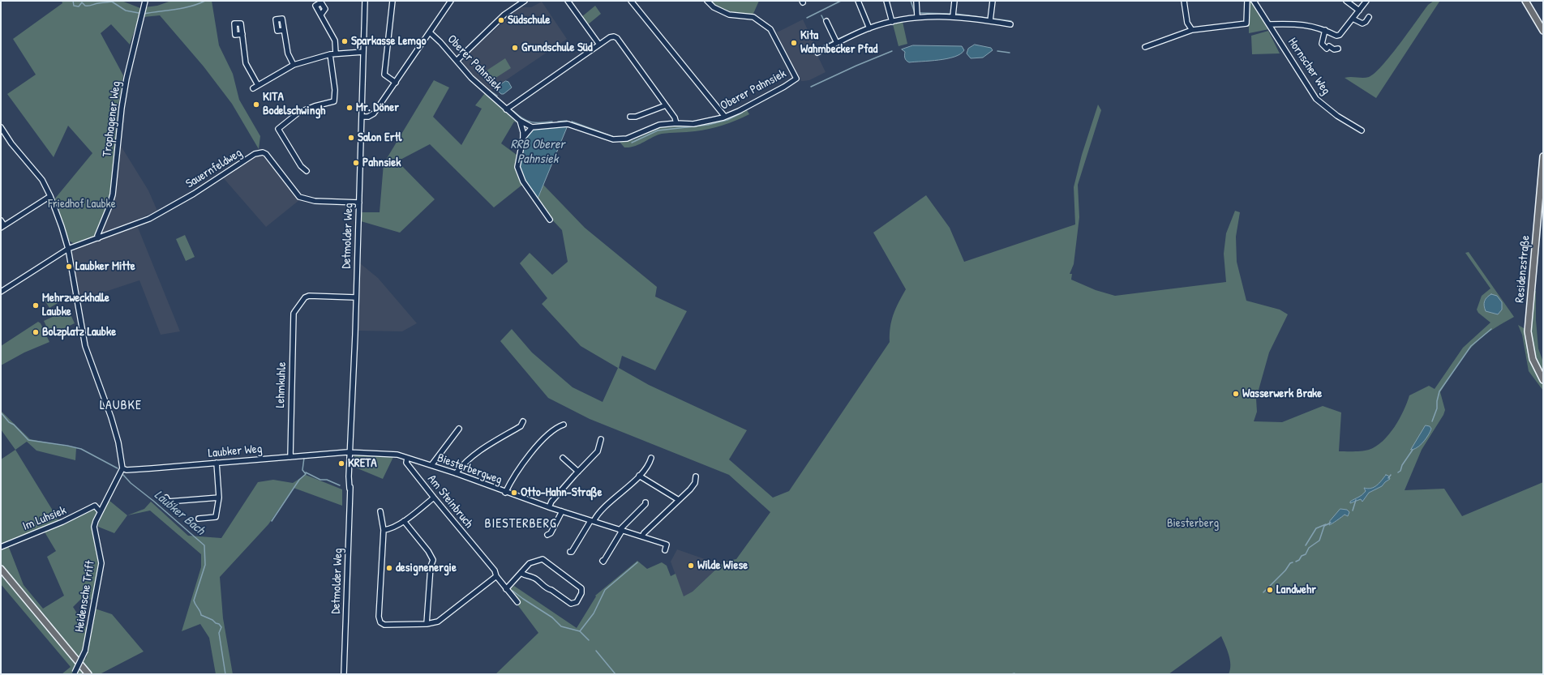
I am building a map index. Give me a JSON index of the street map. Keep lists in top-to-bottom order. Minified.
{"streets":{"main road":["Residenzstraße"],"street":["Oberer Pahnsiek","Hornscher Weg","Trophagener Weg","Sauernfeldweg","Detmolder Weg","Lehmkuhle","Laubker Weg","Biesterbergweg","Am Steinbruch","Im Luhsiek","Heidensche Trift"]},"crossings":[["Trophagener Weg","Sauernfeldweg"],["Sauernfeldweg","Detmolder Weg"],["Detmolder Weg","Lehmkuhle"],["Detmolder Weg","Laubker Weg"],["Detmolder Weg","Biesterbergweg"],["Lehmkuhle","Laubker Weg"],["Laubker Weg","Biesterbergweg"],["Laubker Weg","Heidensche Trift"],["Biesterbergweg","Am Steinbruch"],["Im Luhsiek","Heidensche Trift"]],"districts":["LAUBKE","BIESTERBERG"],"water":["RRB Oberer Pahnsiek","Laubker Bach"],"parks":["Friedhof Laubke","Biesterberg"],"places":["Südschule","Sparkasse Lemgo","Kita Wahmbecker Pfad","Grundschule Süd","KITA Bodelschwingh","Mr. Döner","Salon Ertl","Pahnsiek","Laubker Mitte","Mehrzweckhalle Laubke","Bolzplatz Laubke","Wasserwerk Brake","KRETA","Otto-Hahn-Straße","Wilde Wiese","designenergie","Landwehr"]}
